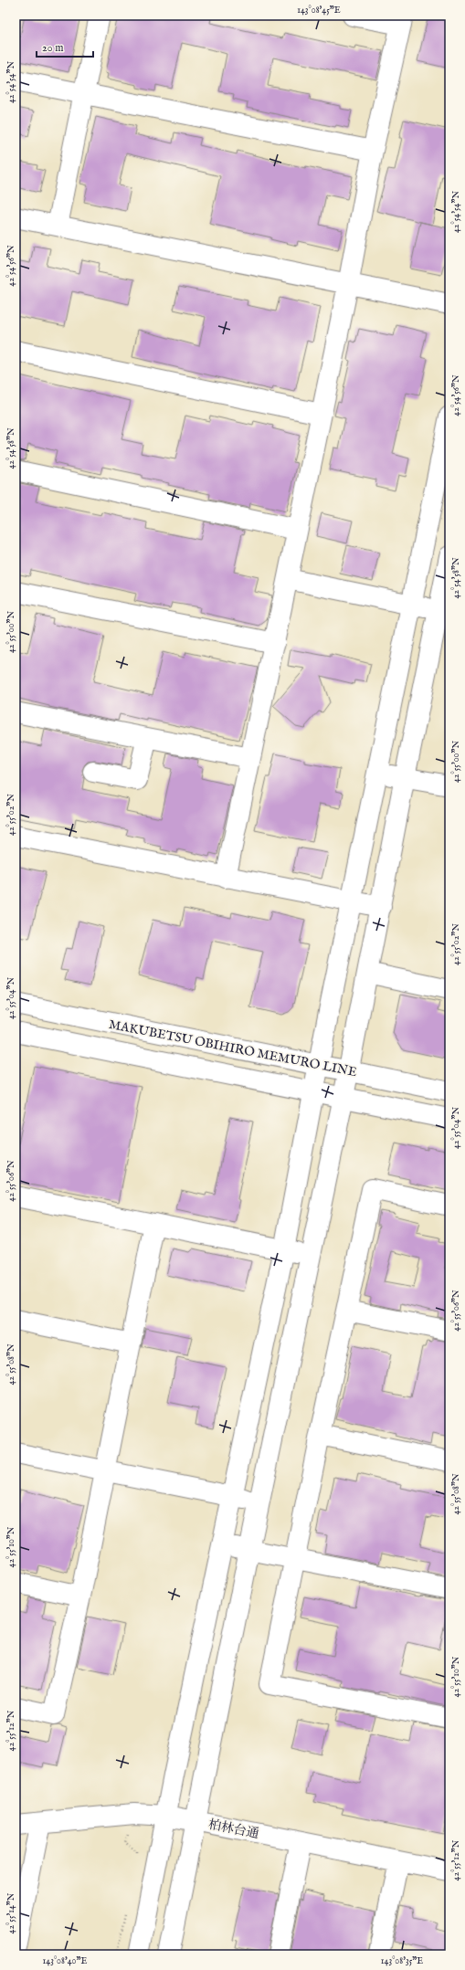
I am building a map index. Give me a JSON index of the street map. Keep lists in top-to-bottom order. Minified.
{"streets":{"street":["MAKUBETSU OBIHIRO MEMURO LINE","柏林台通"]},"scale_bar":"20 m","coordinates":["143°08'45\"E","42°54'54\"N","42°54'56\"N","42°54'58\"N","42°55'00\"N","42°55'02\"N","42°55'04\"N","42°55'06\"N","42°55'08\"N","42°55'10\"N","42°55'12\"N","42°55'14\"N","143°08'40\"E","143°08'35\"E"]}
